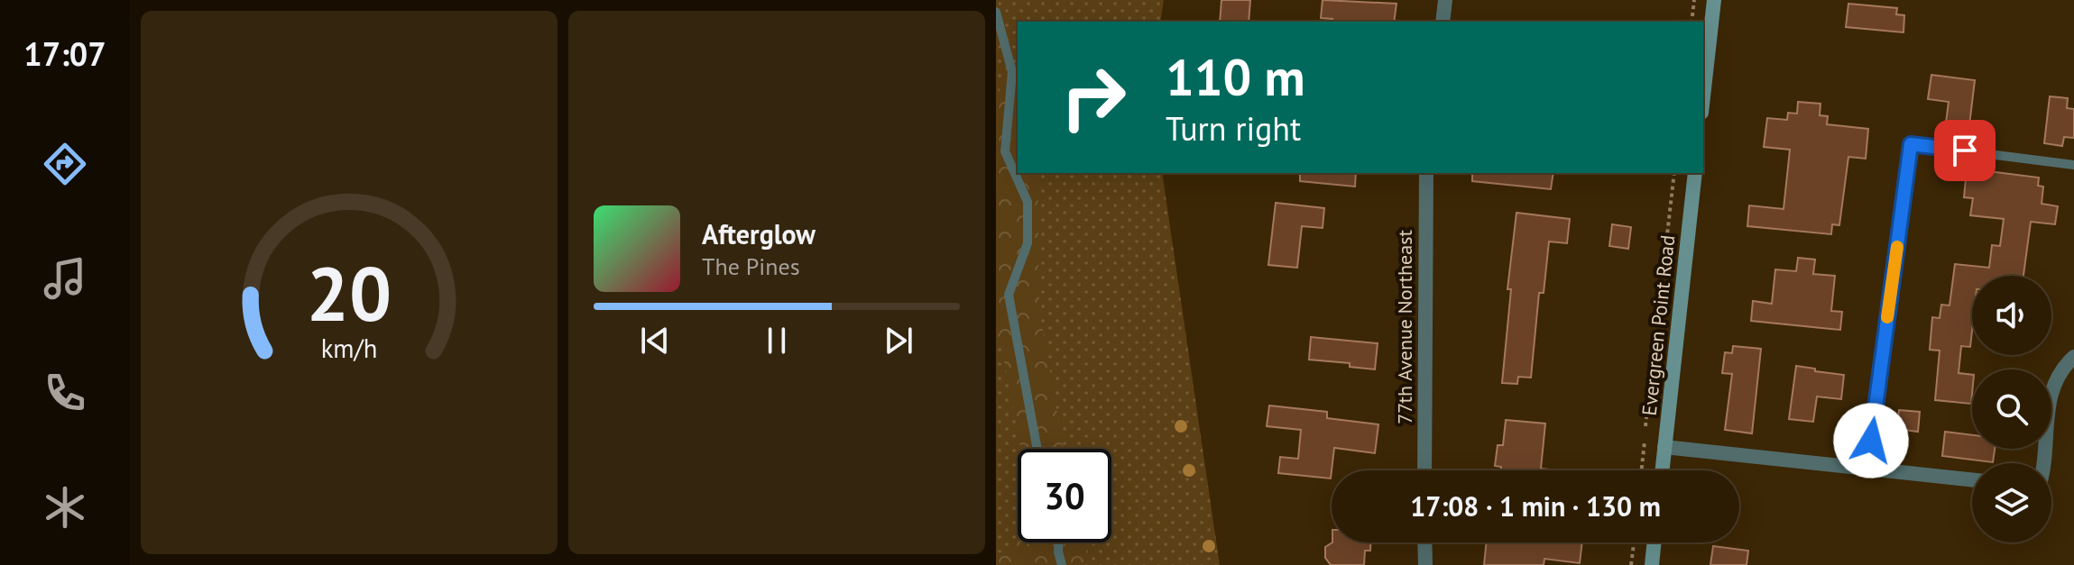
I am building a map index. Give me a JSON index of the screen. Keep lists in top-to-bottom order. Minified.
{"streets":{"street":["Evergreen Point Road","77th Avenue Northeast"]},"page":{"tabs":"17:07","turn":["110 m","Turn right"],"song":["Afterglow","The Pines"],"limit":"30","trip":"17:08 · 1 min · 130 m","gauge":["20","km/h"]}}
